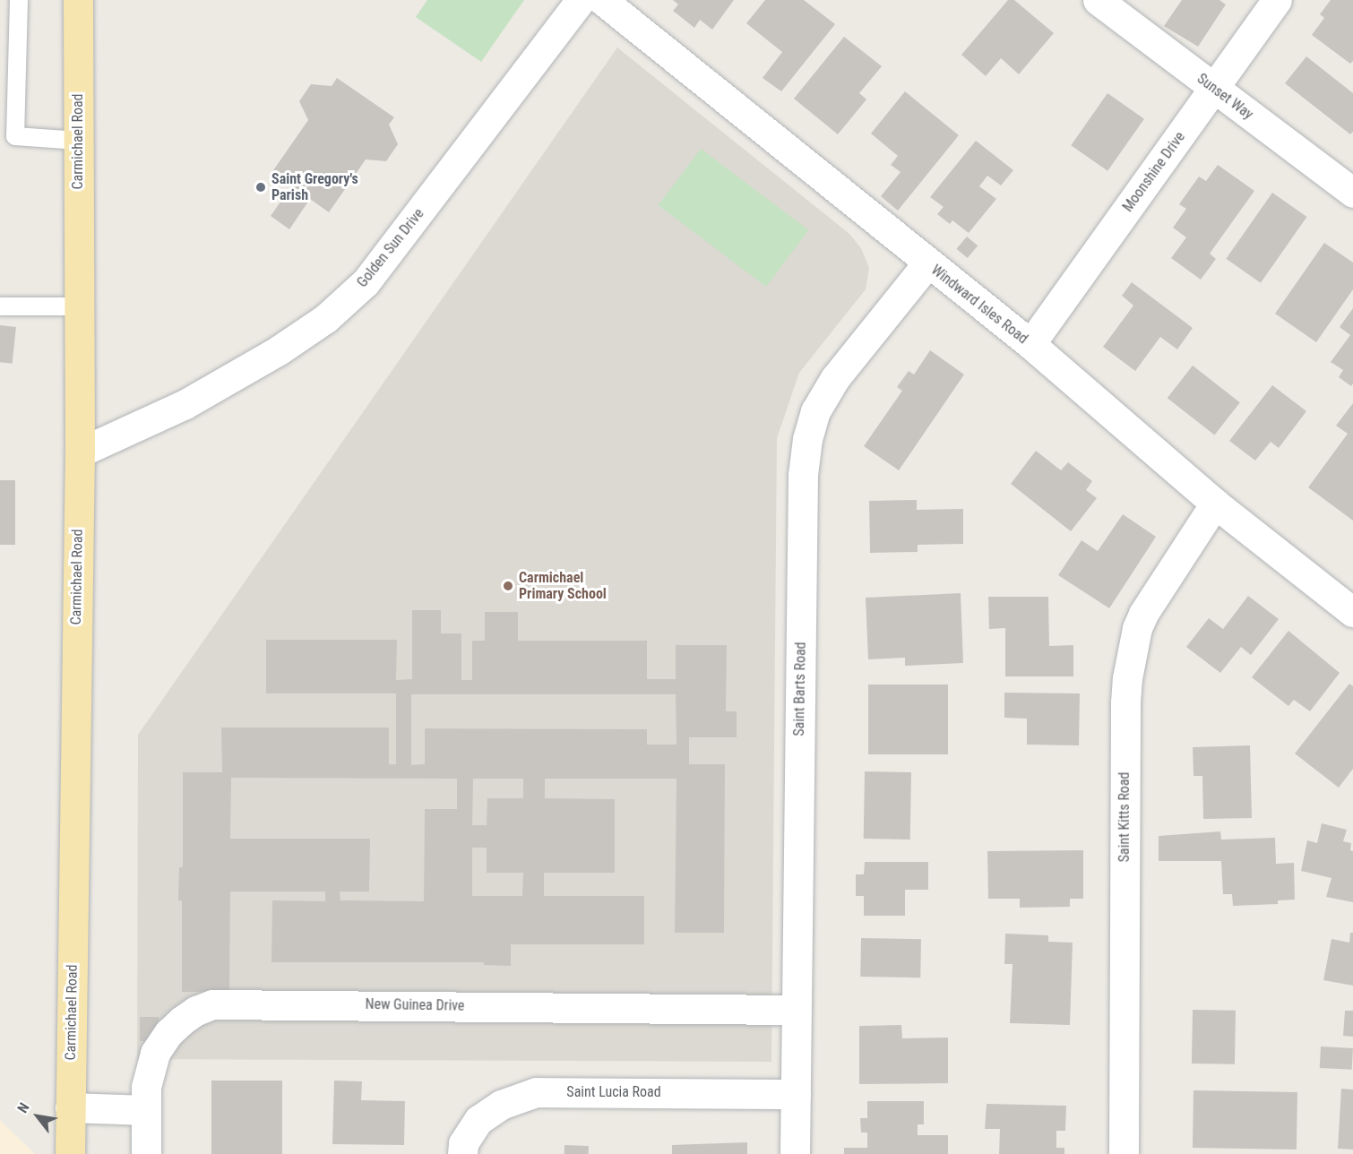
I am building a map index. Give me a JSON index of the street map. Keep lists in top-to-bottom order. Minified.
{"streets":{"main road":["Carmichael Road"],"street":["Sunset Way","Moonshine Drive","Golden Sun Drive","Windward Isles Road","Saint Barts Road","Saint Kitts Road","New Guinea Drive","Saint Lucia Road"]},"crossings":[["Sunset Way","Moonshine Drive"],["Carmichael Road","Golden Sun Drive"],["Moonshine Drive","Windward Isles Road"],["Windward Isles Road","Saint Barts Road"],["Windward Isles Road","Saint Kitts Road"],["Saint Barts Road","New Guinea Drive"],["Saint Barts Road","Saint Lucia Road"]],"places":["Saint Gregory's Parish","Carmichael Primary School"],"north":"top left"}
